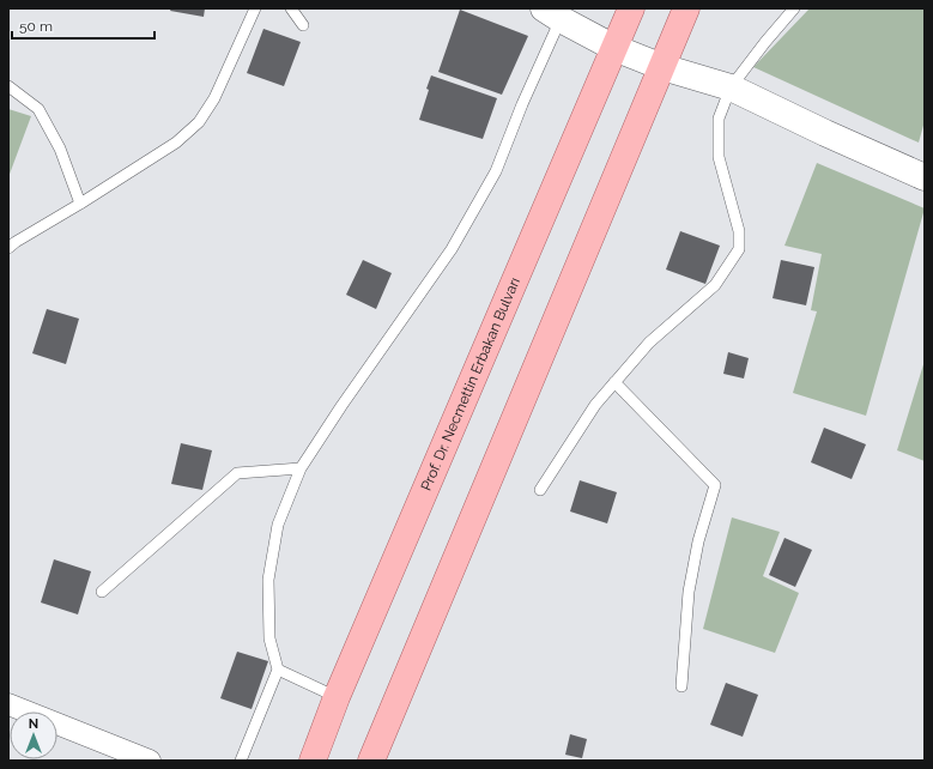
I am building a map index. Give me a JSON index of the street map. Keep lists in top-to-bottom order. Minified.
{"streets":{"main road":["Prof. Dr. Necmettin Erbakan Bulvarı"]},"scale_bar":"50 m","north":"top"}
